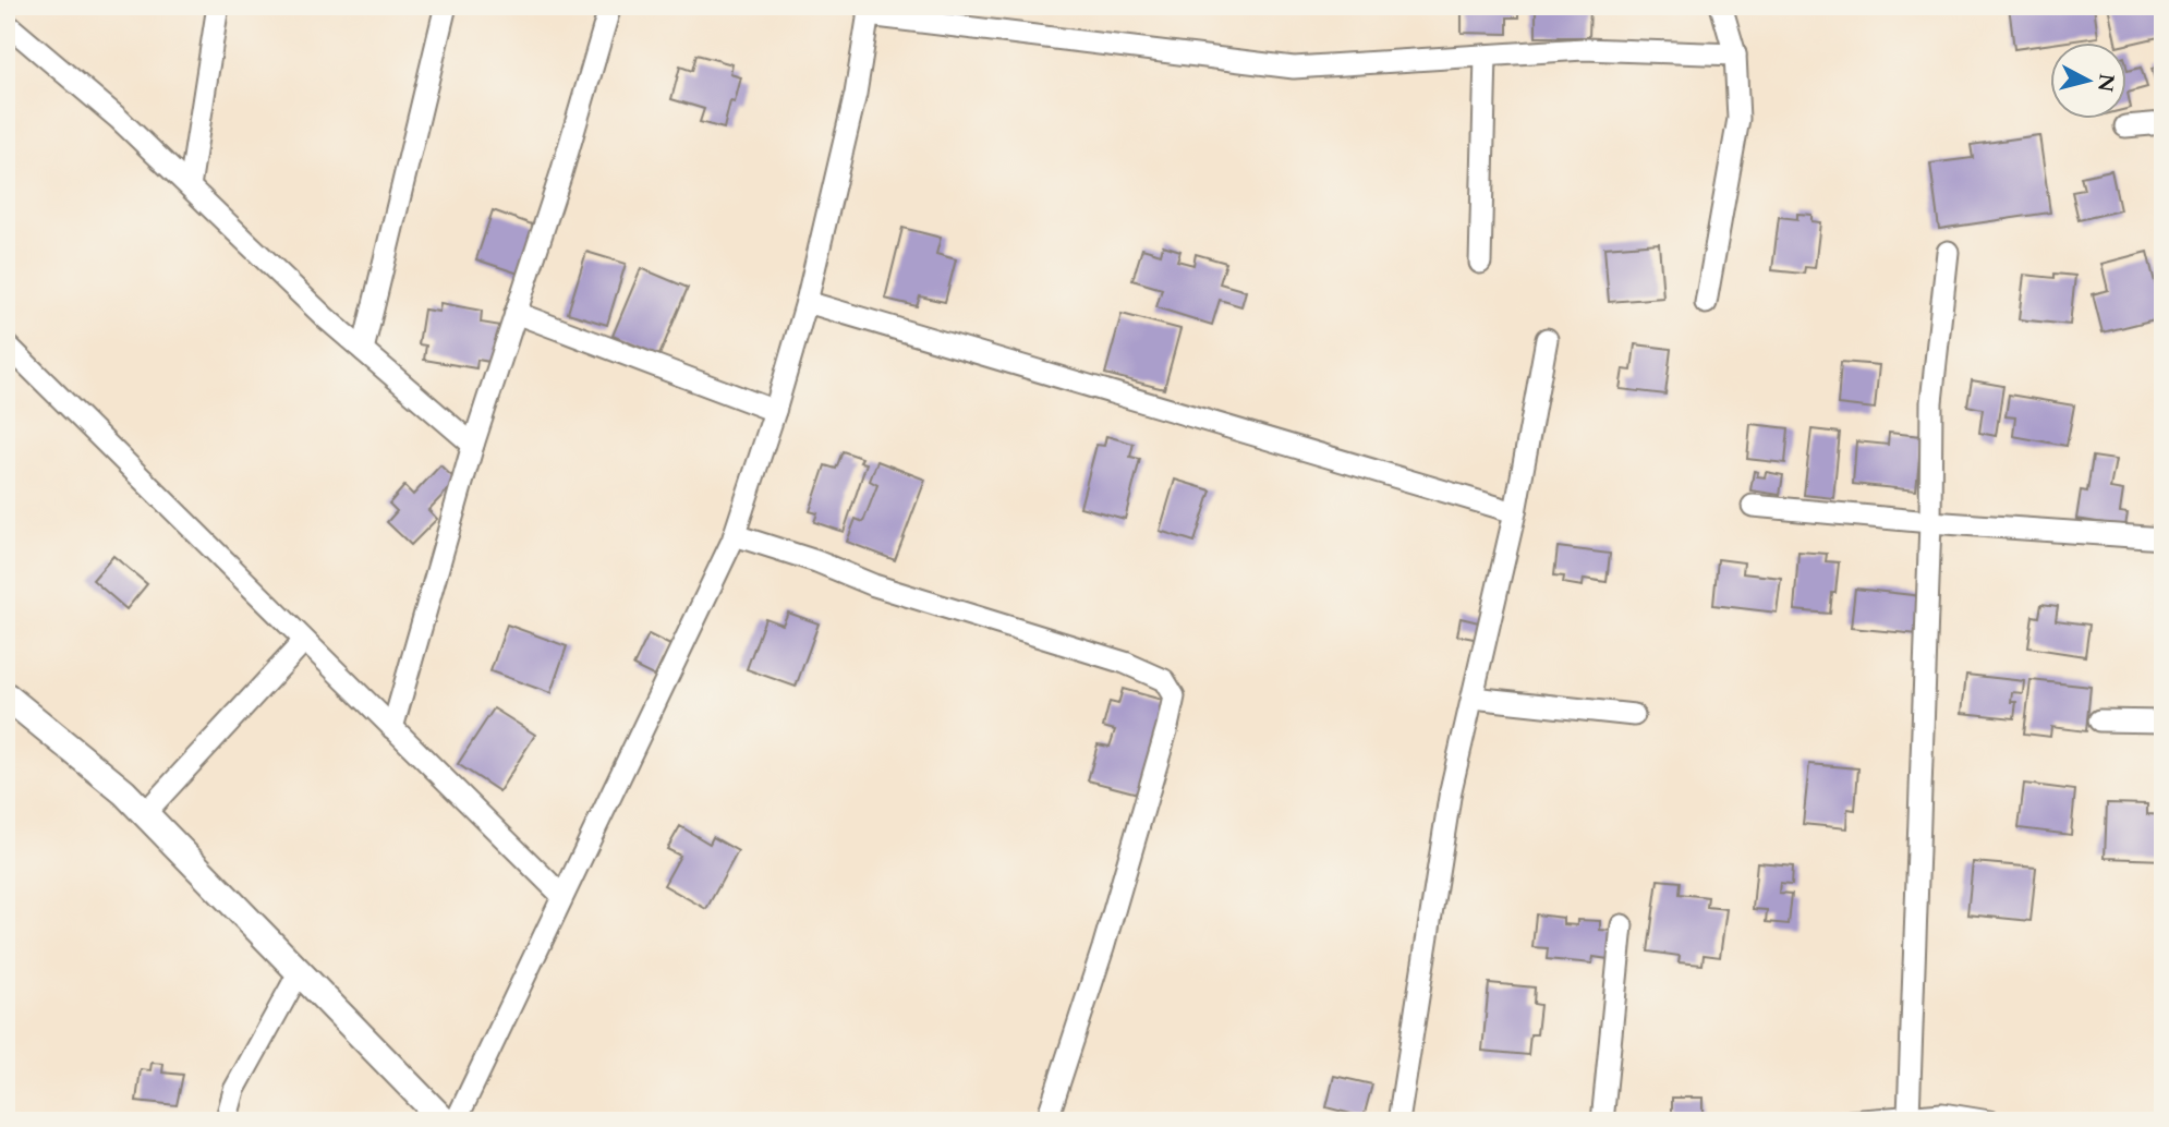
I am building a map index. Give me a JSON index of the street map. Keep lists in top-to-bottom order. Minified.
{"north":"right"}
